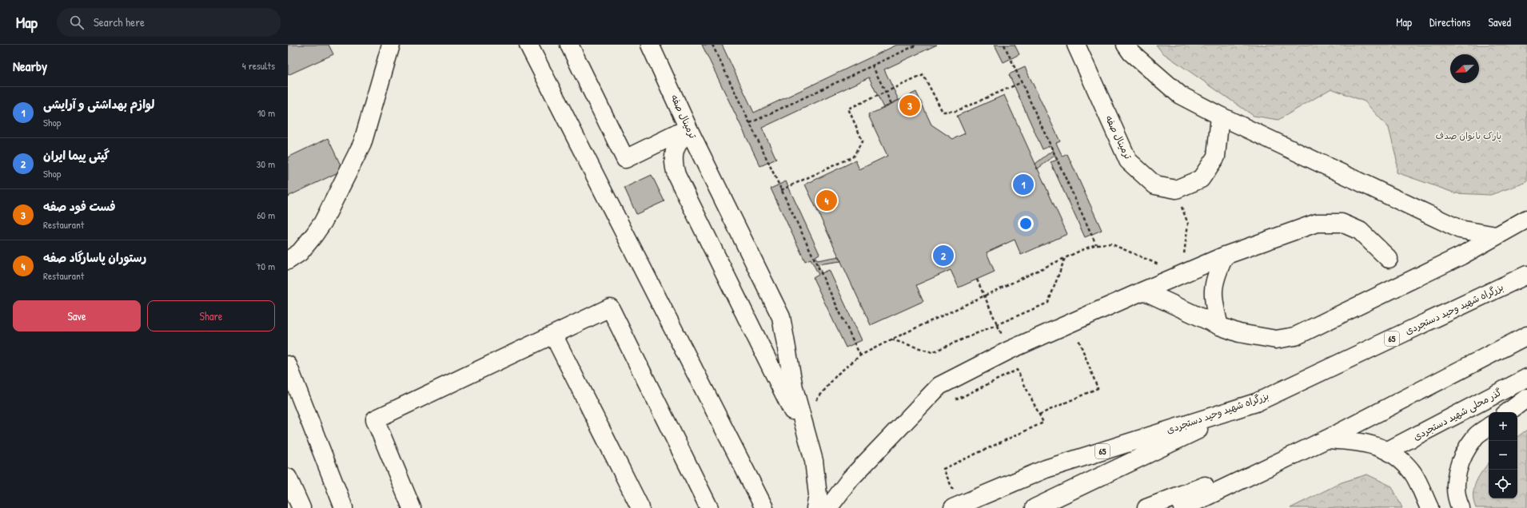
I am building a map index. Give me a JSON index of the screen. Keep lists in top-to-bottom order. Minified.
{"streets":{"main road":["ترمینال صفه","بزرگراه شهید وحید دستجردی","65","گذر محلی شهید دستجردی"]},"parks":["پارک بانوان صدف"],"north":"bottom left","page":{"header":"Map","search":"Search here","nav":["Map","Directions","Saved"],"heading":["Nearby","4 results"],"list":[{"mark":"1","name":"لوازم بهداشتی و آرایشی","note":"Shop","value":"10 m"},{"mark":"2","name":"گیتی پیما ایران","note":"Shop","value":"30 m"},{"mark":"3","name":"فست فود صفه","note":"Restaurant","value":"60 m"},{"mark":"4","name":"رستوران پاسارگاد صفه","note":"Restaurant","value":"70 m"}],"pins":["3","1","4","2"],"buttons":["Save","Share"],"map_buttons":["+","−"]}}
